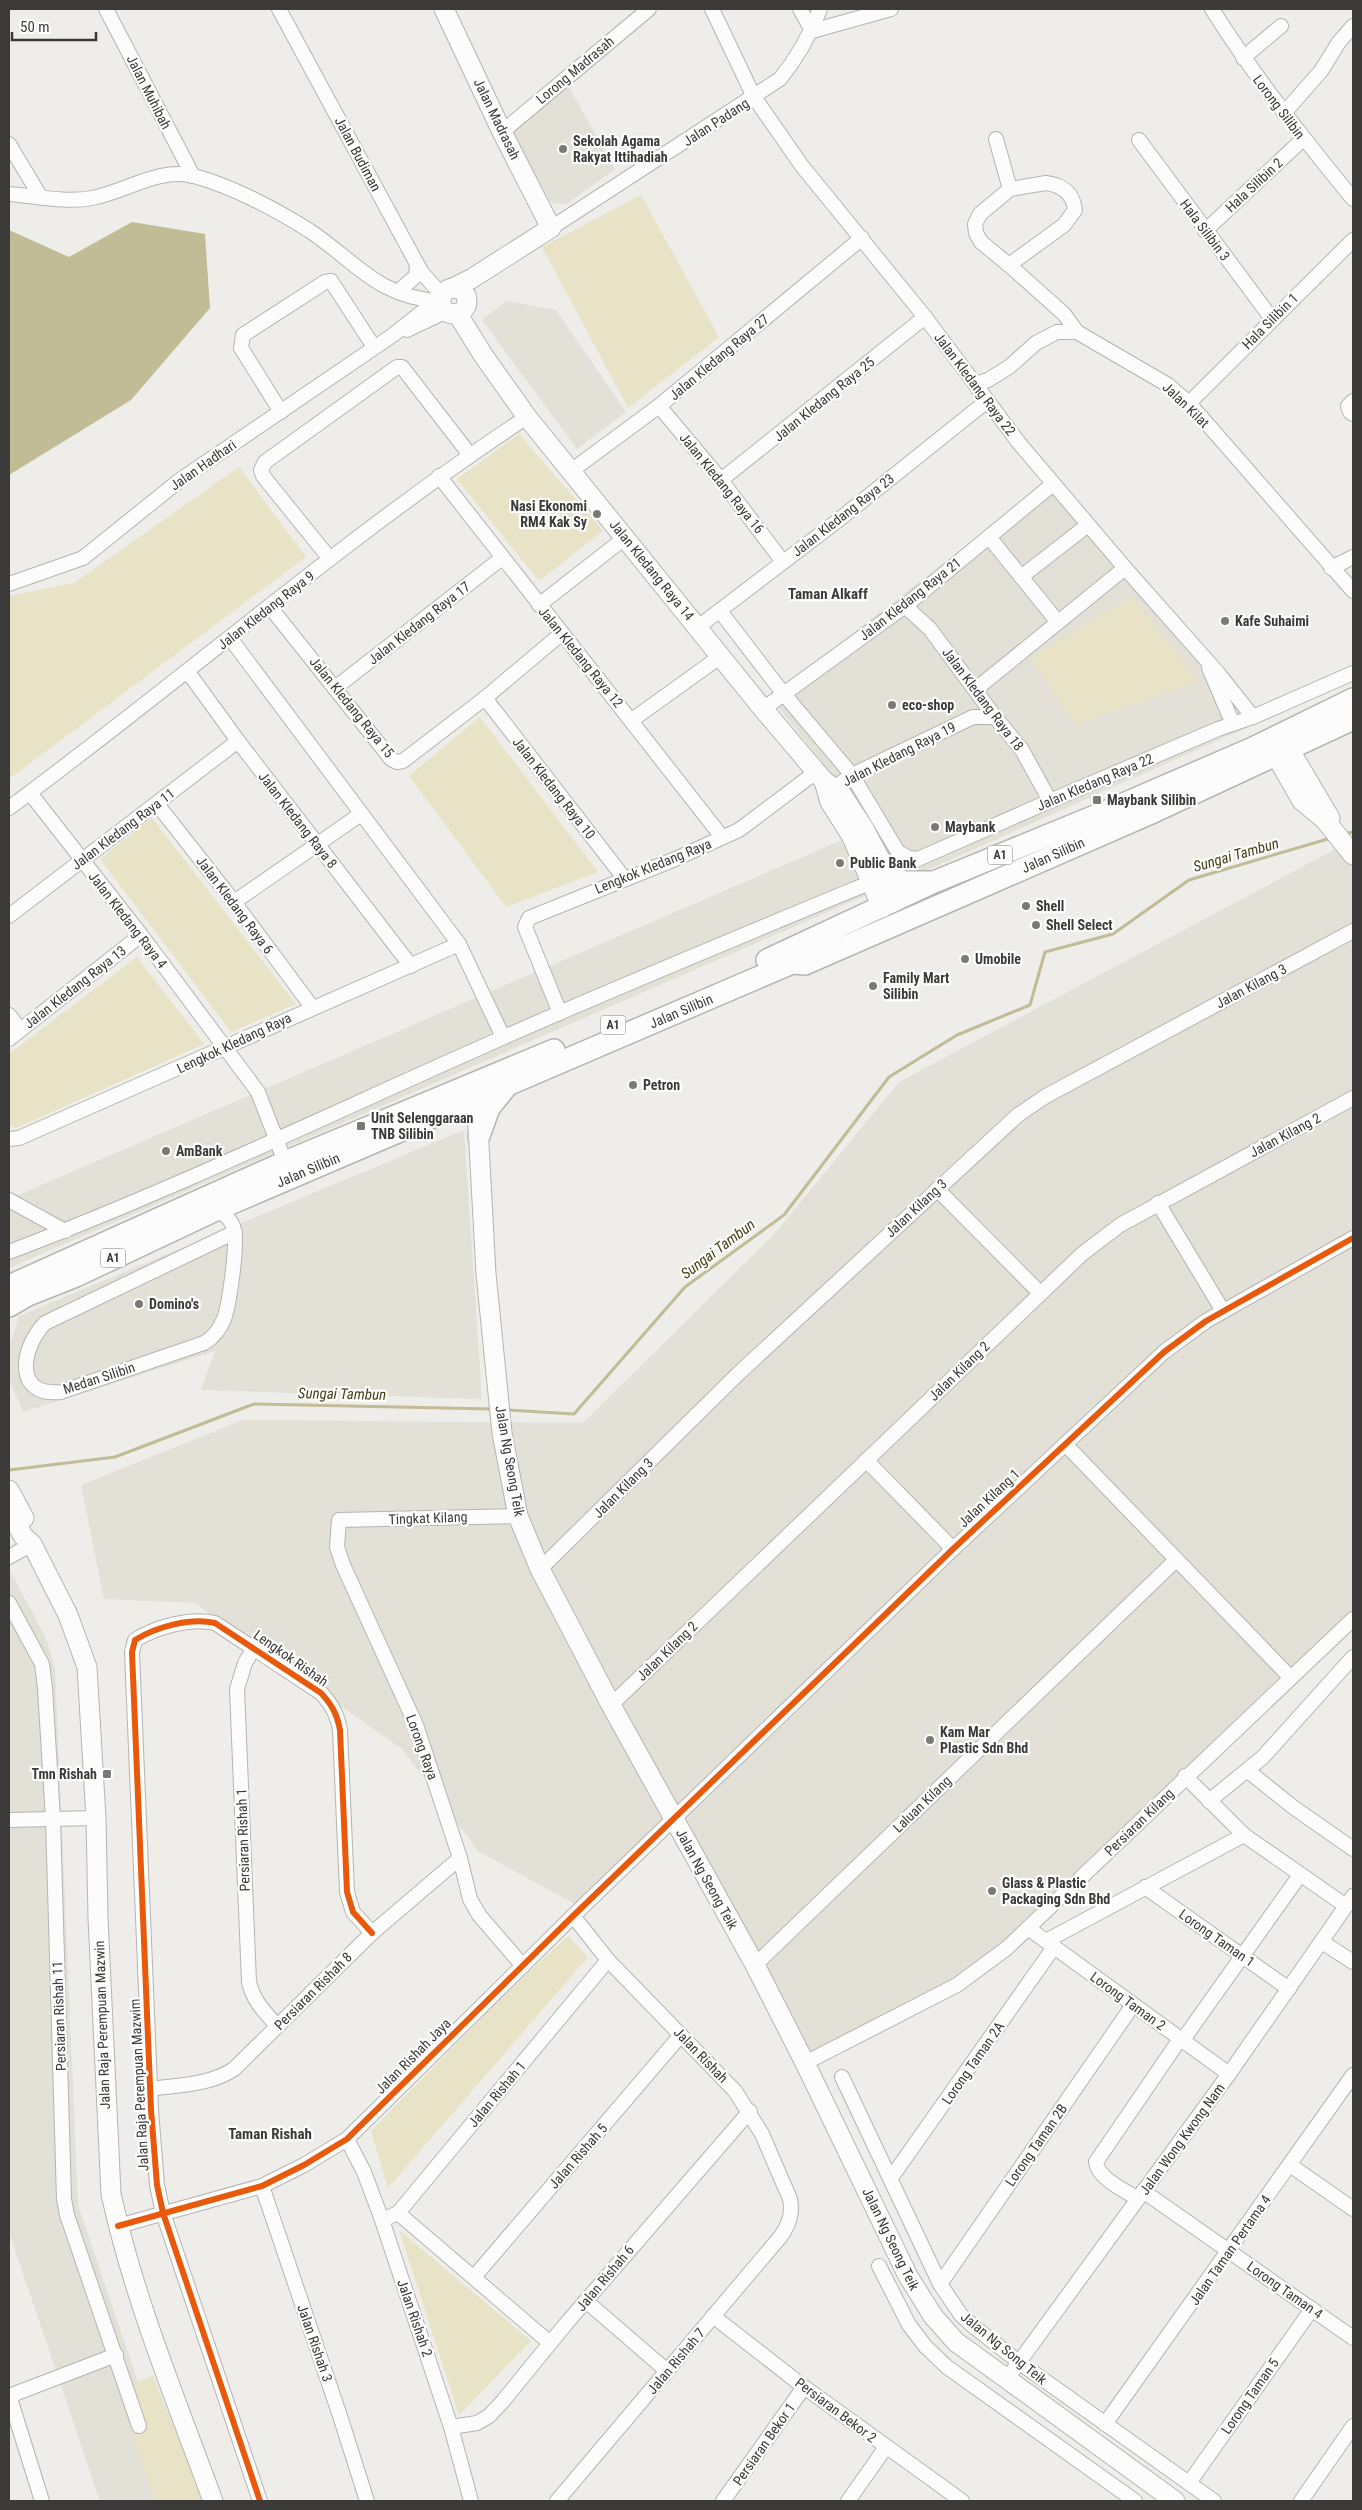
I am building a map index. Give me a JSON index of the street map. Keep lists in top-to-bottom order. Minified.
{"streets":{"main road":["Jalan Madrasah","Jalan Padang","Jalan Kledang Raya 14","A1","Jalan Silibin","Jalan Ng Seong Teik","Jalan Raja Perempuan Mazwin"],"street":["Lorong Madrasah","Jalan Muhibah","Lorong Silibin","Jalan Budiman","Hala Silibin 2","Hala Silibin 3","Hala Silibin 1","Jalan Kledang Raya 27","Jalan Kledang Raya 22","Jalan Kledang Raya 25","Jalan Kilat","Jalan Hadhari","Jalan Kledang Raya 16","Jalan Kledang Raya 23","Jalan Kledang Raya 21","Jalan Kledang Raya 9","Jalan Kledang Raya 17","Jalan Kledang Raya 12","Jalan Kledang Raya 18","Jalan Kledang Raya 15","Jalan Kledang Raya 19","Jalan Kledang Raya 10","Jalan Kledang Raya 8","Jalan Kledang Raya 11","Lengkok Kledang Raya","Jalan Kledang Raya 6","Jalan Kledang Raya 4","Jalan Kilang 3","Jalan Kledang Raya 13","Jalan Kilang 2","Medan Silibin","Jalan Kilang 1","Tingkat Kilang","Lengkok Rishah","Lorong Raya","Laluan Kilang","Persiaran Kilang","Persiaran Rishah 1","Lorong Taman 1","Persiaran Rishah 8","Lorong Taman 2","Persiaran Rishah 11","Jalan Rishah","Jalan Rishah Jaya","Lorong Taman 2A","Jalan Raja Perempuan Mazwim","Jalan Rishah 1","Jalan Wong Kwong Nam","Lorong Taman 2B","Jalan Rishah 5","Jalan Taman Pertama 4","Jalan Rishah 6","Lorong Taman 4","Jalan Rishah 2","Jalan Rishah 3","Jalan Ng Song Teik","Jalan Rishah 7","Lorong Taman 5","Persiaran Bekor 2","Persiaran Bekor 1"]},"crossings":[["Lorong Madrasah","Jalan Madrasah"],["Lorong Silibin","Hala Silibin 2"],["Jalan Madrasah","Jalan Padang"],["Jalan Padang","Jalan Budiman"],["Jalan Padang","Jalan Kledang Raya 22"],["Jalan Padang","Jalan Hadhari"],["Jalan Padang","Jalan Kledang Raya 14"],["Jalan Budiman","Jalan Hadhari"],["Jalan Budiman","Jalan Kledang Raya 14"],["Hala Silibin 2","Hala Silibin 3"],["Hala Silibin 3","Hala Silibin 1"],["Hala Silibin 1","Jalan Kilat"],["Jalan Kledang Raya 27","Jalan Kledang Raya 22"],["Jalan Kledang Raya 27","Jalan Kledang Raya 16"],["Jalan Kledang Raya 27","Jalan Kledang Raya 14"],["Jalan Kledang Raya 22","Jalan Kledang Raya 25"],["Jalan Kledang Raya 22","Jalan Kledang Raya 23"],["Jalan Kledang Raya 22","Jalan Kledang Raya 14"],["Jalan Kledang Raya 22","Jalan Kledang Raya 21"],["Jalan Kledang Raya 22","Jalan Kledang Raya 18"],["Jalan Kledang Raya 25","Jalan Kledang Raya 16"],["Jalan Hadhari","Jalan Kledang Raya 14"],["Jalan Kledang Raya 16","Jalan Kledang Raya 23"],["Jalan Kledang Raya 23","Jalan Kledang Raya 14"],["Jalan Kledang Raya 14","Jalan Kledang Raya 21"],["Jalan Kledang Raya 14","Jalan Kledang Raya 9"],["Jalan Kledang Raya 14","Jalan Kledang Raya 19"],["Jalan Kledang Raya 14","Jalan Silibin"],["Jalan Kledang Raya 14","Lengkok Kledang Raya"],["Jalan Kledang Raya 21","Jalan Kledang Raya 18"],["Jalan Kledang Raya 9","Jalan Kledang Raya 12"],["Jalan Kledang Raya 9","Jalan Kledang Raya 15"],["Jalan Kledang Raya 9","Jalan Kledang Raya 8"],["Jalan Kledang Raya 9","Jalan Kledang Raya 4"],["Jalan Kledang Raya 17","Jalan Kledang Raya 12"],["Jalan Kledang Raya 17","Jalan Kledang Raya 15"],["Jalan Kledang Raya 12","Jalan Kledang Raya 15"],["Jalan Kledang Raya 12","Lengkok Kledang Raya"],["Jalan Kledang Raya 18","Jalan Kledang Raya 19"],["Jalan Kledang Raya 15","Jalan Kledang Raya 10"],["Jalan Kledang Raya 19","Lengkok Kledang Raya"],["Jalan Kledang Raya 10","Lengkok Kledang Raya"],["Jalan Kledang Raya 8","Jalan Kledang Raya 11"],["Jalan Kledang Raya 8","Lengkok Kledang Raya"],["Jalan Kledang Raya 11","Jalan Kledang Raya 6"],["Jalan Kledang Raya 11","Jalan Kledang Raya 4"],["Jalan Silibin","Jalan Kledang Raya 4"],["Jalan Silibin","Medan Silibin"],["Jalan Silibin","Jalan Ng Seong Teik"],["Lengkok Kledang Raya","Jalan Kledang Raya 6"],["Lengkok Kledang Raya","Jalan Kledang Raya 4"],["Jalan Kledang Raya 4","Jalan Kledang Raya 13"],["Jalan Kilang 3","Jalan Ng Seong Teik"],["Jalan Kilang 2","Jalan Ng Seong Teik"],["Jalan Ng Seong Teik","Jalan Kilang 1"],["Jalan Ng Seong Teik","Tingkat Kilang"],["Jalan Ng Seong Teik","Laluan Kilang"],["Jalan Ng Seong Teik","Persiaran Kilang"],["Jalan Ng Seong Teik","Jalan Rishah Jaya"],["Jalan Ng Seong Teik","Jalan Wong Kwong Nam"],["Jalan Kilang 1","Jalan Rishah Jaya"],["Tingkat Kilang","Lorong Raya"],["Lengkok Rishah","Persiaran Rishah 1"],["Lengkok Rishah","Persiaran Rishah 8"],["Lengkok Rishah","Jalan Raja Perempuan Mazwim"],["Lorong Raya","Persiaran Rishah 8"],["Lorong Raya","Jalan Rishah Jaya"],["Persiaran Kilang","Lorong Taman 2"],["Persiaran Rishah 1","Persiaran Rishah 8"],["Lorong Taman 1","Jalan Wong Kwong Nam"],["Persiaran Rishah 8","Jalan Raja Perempuan Mazwim"],["Lorong Taman 2","Lorong Taman 2A"],["Lorong Taman 2","Jalan Wong Kwong Nam"],["Lorong Taman 2","Lorong Taman 2B"],["Lorong Taman 2","Lorong Taman 4"],["Jalan Raja Perempuan Mazwin","Jalan Rishah Jaya"],["Jalan Rishah","Jalan Rishah Jaya"],["Jalan Rishah","Jalan Rishah 1"],["Jalan Rishah","Jalan Rishah 5"],["Jalan Rishah","Jalan Rishah 6"],["Jalan Rishah","Jalan Rishah 7"],["Jalan Rishah Jaya","Jalan Raja Perempuan Mazwim"],["Jalan Rishah Jaya","Jalan Rishah 2"],["Jalan Rishah Jaya","Jalan Rishah 3"],["Lorong Taman 2A","Jalan Ng Song Teik"],["Jalan Rishah 1","Jalan Rishah 2"],["Jalan Wong Kwong Nam","Lorong Taman 4"],["Jalan Wong Kwong Nam","Jalan Ng Song Teik"],["Lorong Taman 2B","Jalan Ng Song Teik"],["Jalan Taman Pertama 4","Lorong Taman 4"],["Jalan Taman Pertama 4","Jalan Ng Song Teik"],["Jalan Rishah 6","Jalan Rishah 2"],["Lorong Taman 4","Lorong Taman 5"],["Jalan Ng Song Teik","Lorong Taman 5"],["Jalan Rishah 7","Persiaran Bekor 2"],["Persiaran Bekor 2","Persiaran Bekor 1"]],"districts":["Taman Alkaff","Taman Rishah"],"water":["Sungai Tambun"],"places":{"other":["Sekolah Agama Rakyat Ittihadiah","Nasi Ekonomi RM4 Kak Sy","Kafe Suhaimi","eco-shop","Maybank","Public Bank","Shell","Shell Select","Umobile","Family Mart Silibin","Petron","AmBank","Domino's","Kam Mar Plastic Sdn Bhd","Glass & Plastic Packaging Sdn Bhd"],"transit":["Maybank Silibin","Unit Selenggaraan TNB Silibin","Tmn Rishah"]},"scale_bar":"50 m"}
